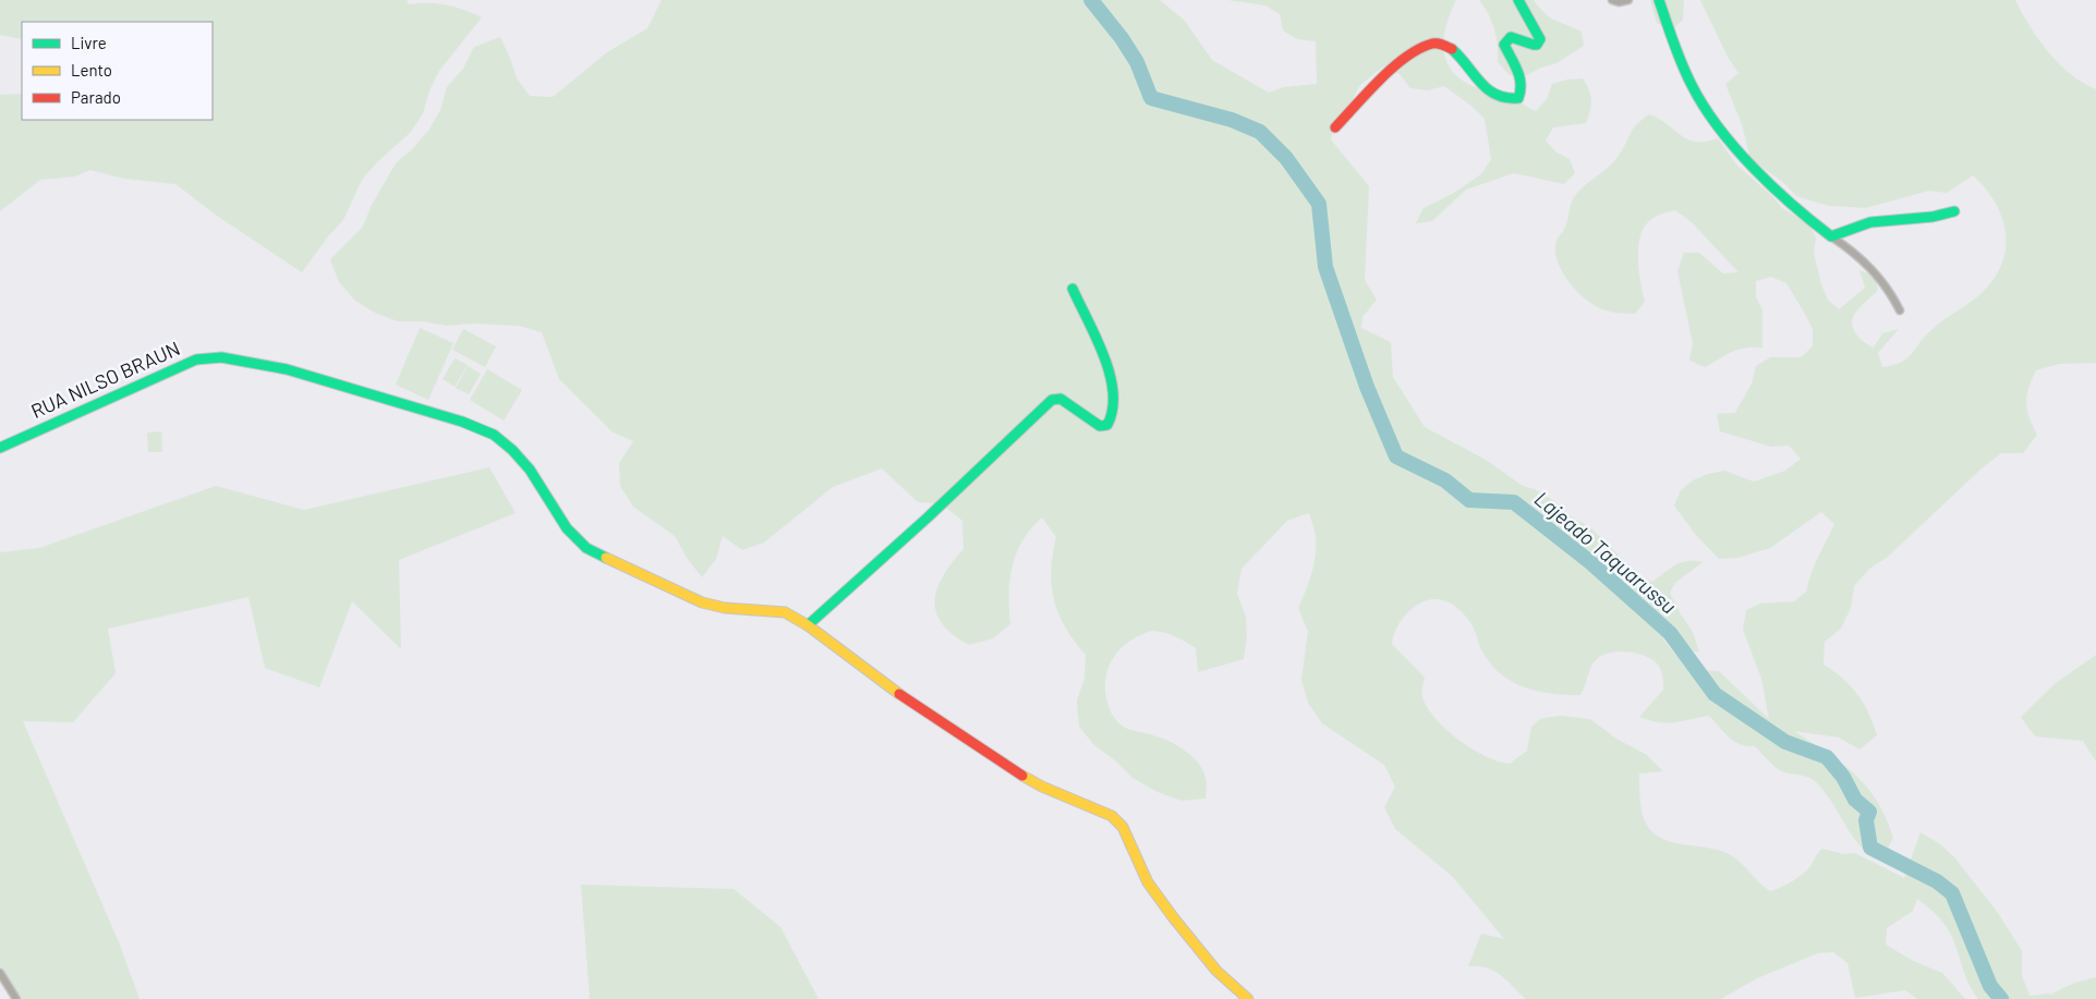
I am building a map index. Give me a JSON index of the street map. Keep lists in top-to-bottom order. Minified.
{"streets":{"street":["RUA NILSO BRAUN"]},"water":["Lajeado Taquarussu"],"legend":["Livre","Lento","Parado"]}
